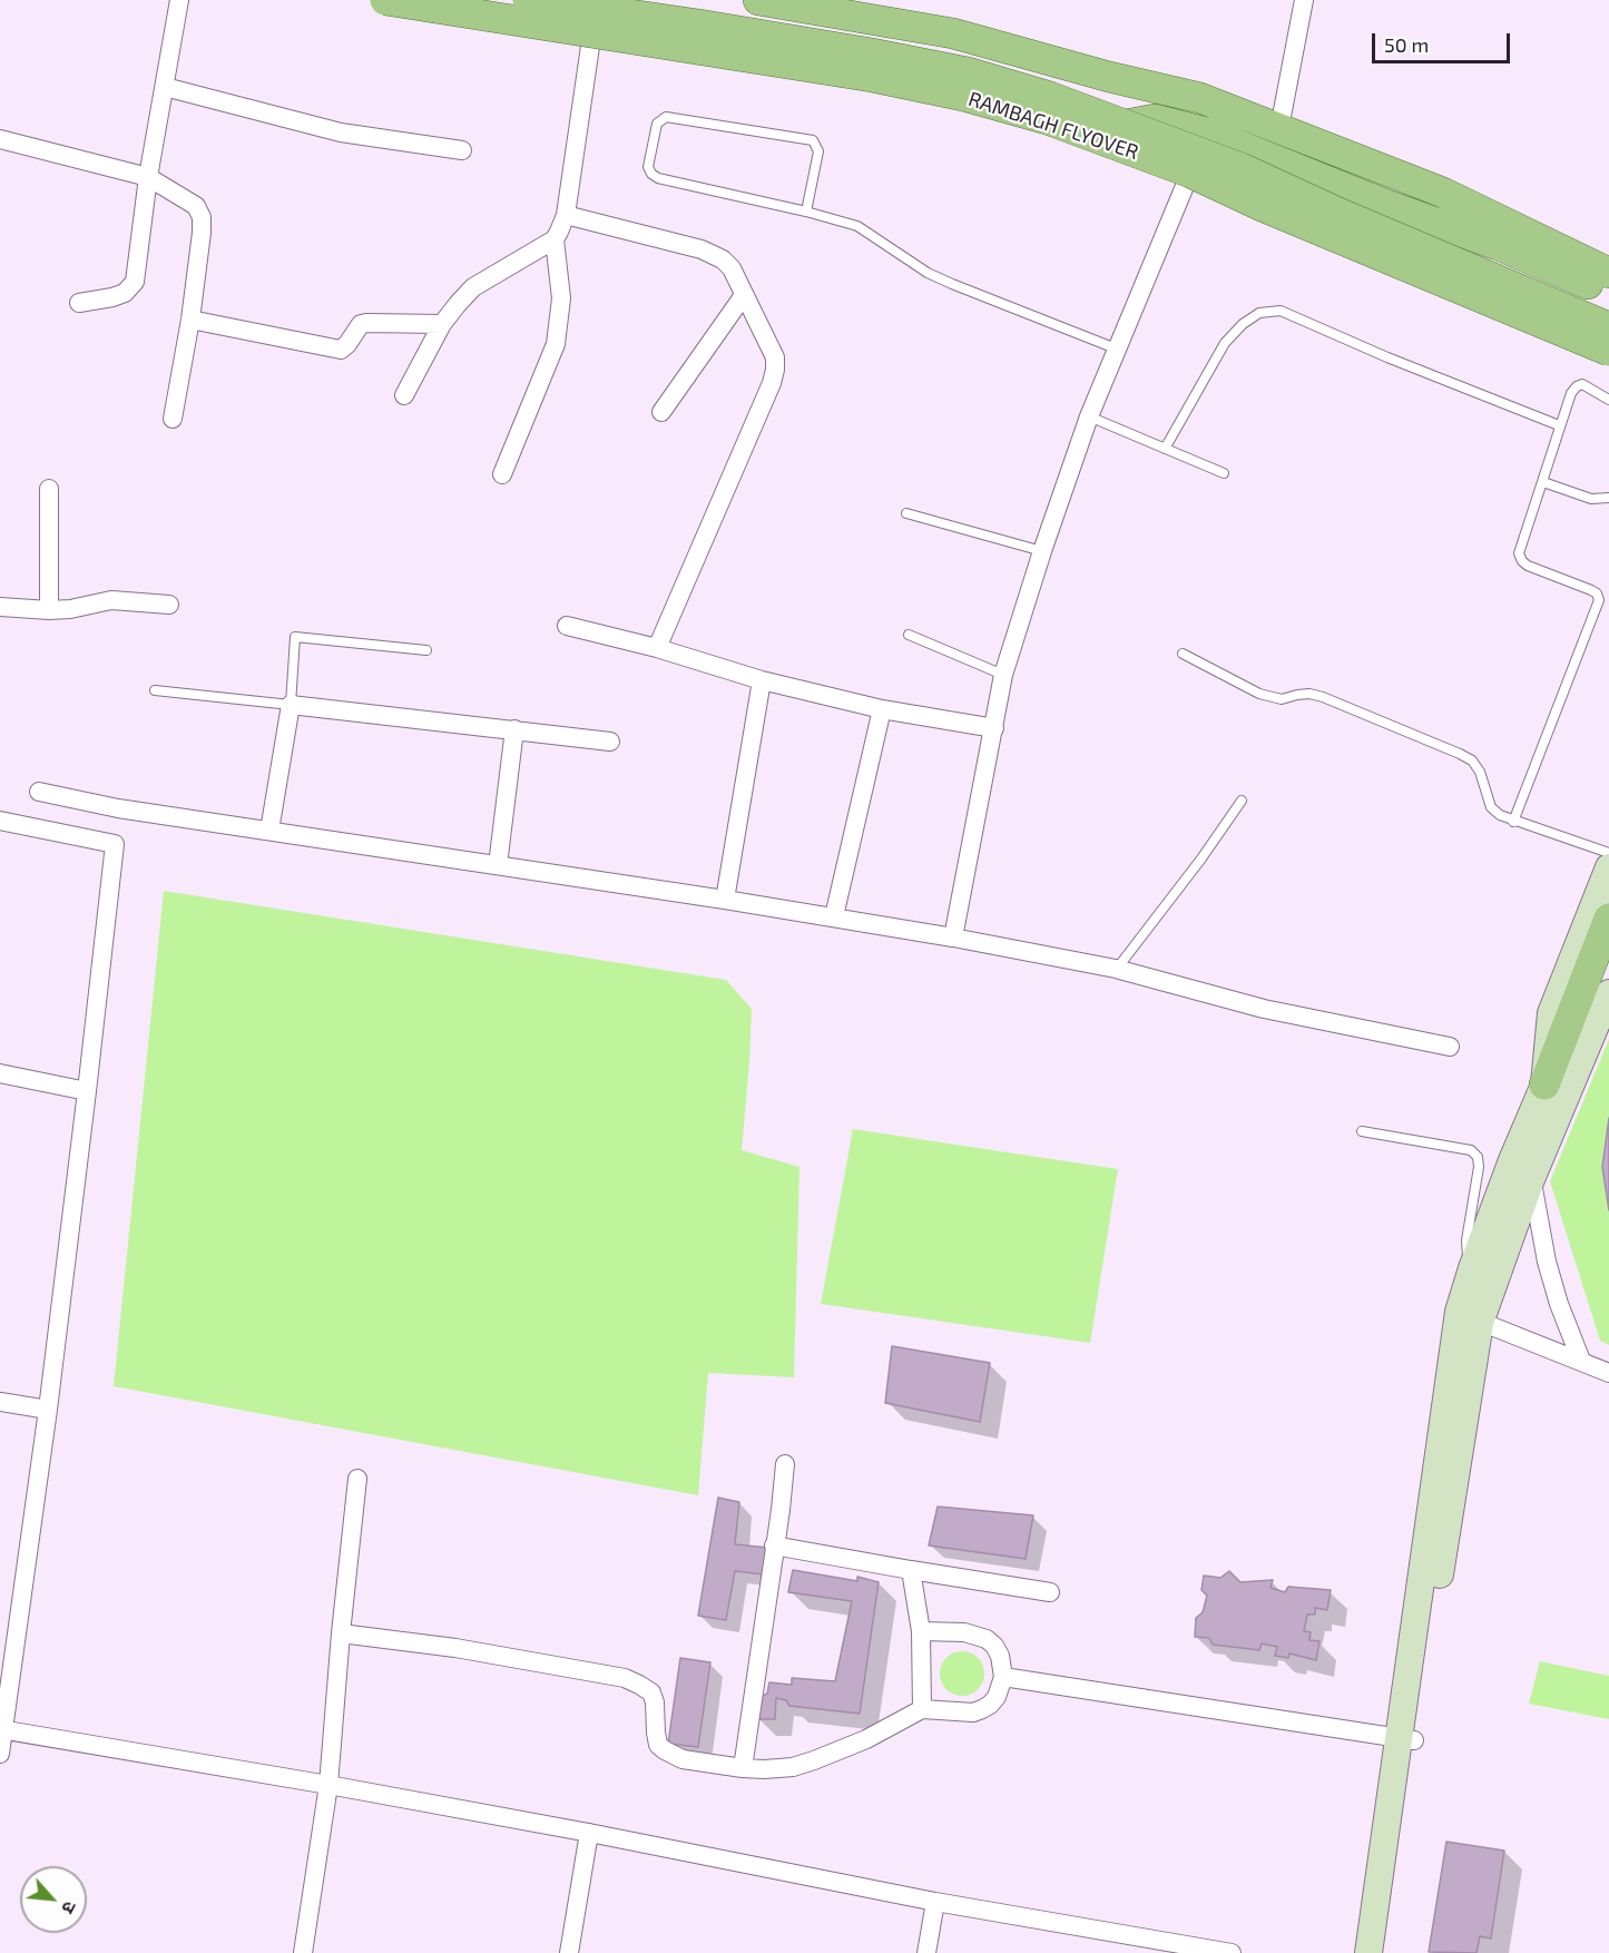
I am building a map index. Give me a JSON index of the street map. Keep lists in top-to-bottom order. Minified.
{"streets":{"main road":["RAMBAGH FLYOVER"]},"scale_bar":"50 m","north":"bottom right"}
